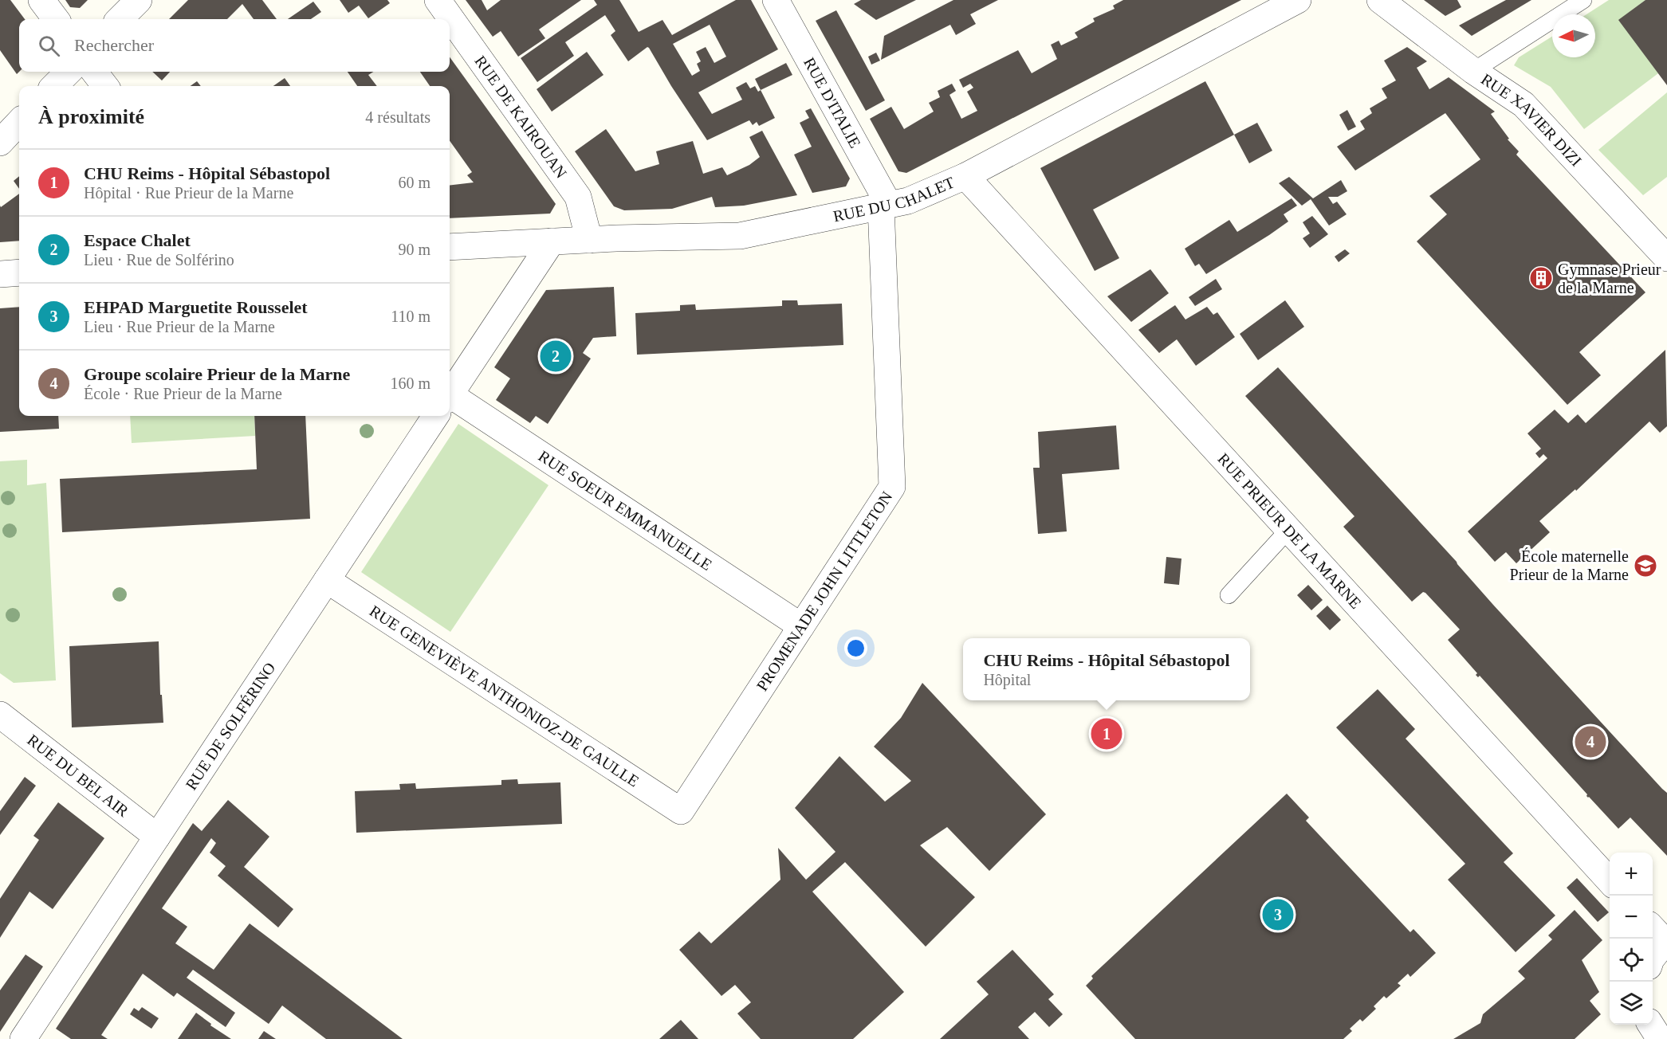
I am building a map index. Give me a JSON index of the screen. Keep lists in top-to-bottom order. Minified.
{"streets":{"street":["RUE D'ITALIE","RUE DE KAIROUAN","RUE XAVIER DIZI","RUE DU CHALET","RUE SOEUR EMMANUELLE","RUE PRIEUR DE LA MARNE","PROMENADE JOHN LITTLETON","RUE GENEVIÈVE ANTHONIOZ-DE GAULLE","RUE DE SOLFÉRINO","RUE DU BEL AIR"]},"crossings":[["RUE D'ITALIE","RUE DU CHALET"],["RUE D'ITALIE","PROMENADE JOHN LITTLETON"],["RUE DE KAIROUAN","RUE DU CHALET"],["RUE DU CHALET","RUE PRIEUR DE LA MARNE"],["RUE DU CHALET","PROMENADE JOHN LITTLETON"],["RUE DU CHALET","RUE DE SOLFÉRINO"],["RUE SOEUR EMMANUELLE","PROMENADE JOHN LITTLETON"],["PROMENADE JOHN LITTLETON","RUE GENEVIÈVE ANTHONIOZ-DE GAULLE"],["RUE GENEVIÈVE ANTHONIOZ-DE GAULLE","RUE DE SOLFÉRINO"],["RUE DE SOLFÉRINO","RUE DU BEL AIR"]],"places":{"building":["Gymnase Prieur de la Marne"],"school or university":["École maternelle Prieur de la Marne"]},"north":"left","page":{"search":"Rechercher","heading":["À proximité","4 résultats"],"list":[{"mark":"1","name":"CHU Reims - Hôpital Sébastopol","note":"Hôpital · Rue Prieur de la Marne","value":"60 m"},{"mark":"2","name":"Espace Chalet","note":"Lieu · Rue de Solférino","value":"90 m"},{"mark":"3","name":"EHPAD Marguetite Rousselet","note":"Lieu · Rue Prieur de la Marne","value":"110 m"},{"mark":"4","name":"Groupe scolaire Prieur de la Marne","note":"École · Rue Prieur de la Marne","value":"160 m"}],"pins":["2","1","4","3"],"popup":["CHU Reims - Hôpital Sébastopol","Hôpital"],"map_buttons":["+","−"]}}
